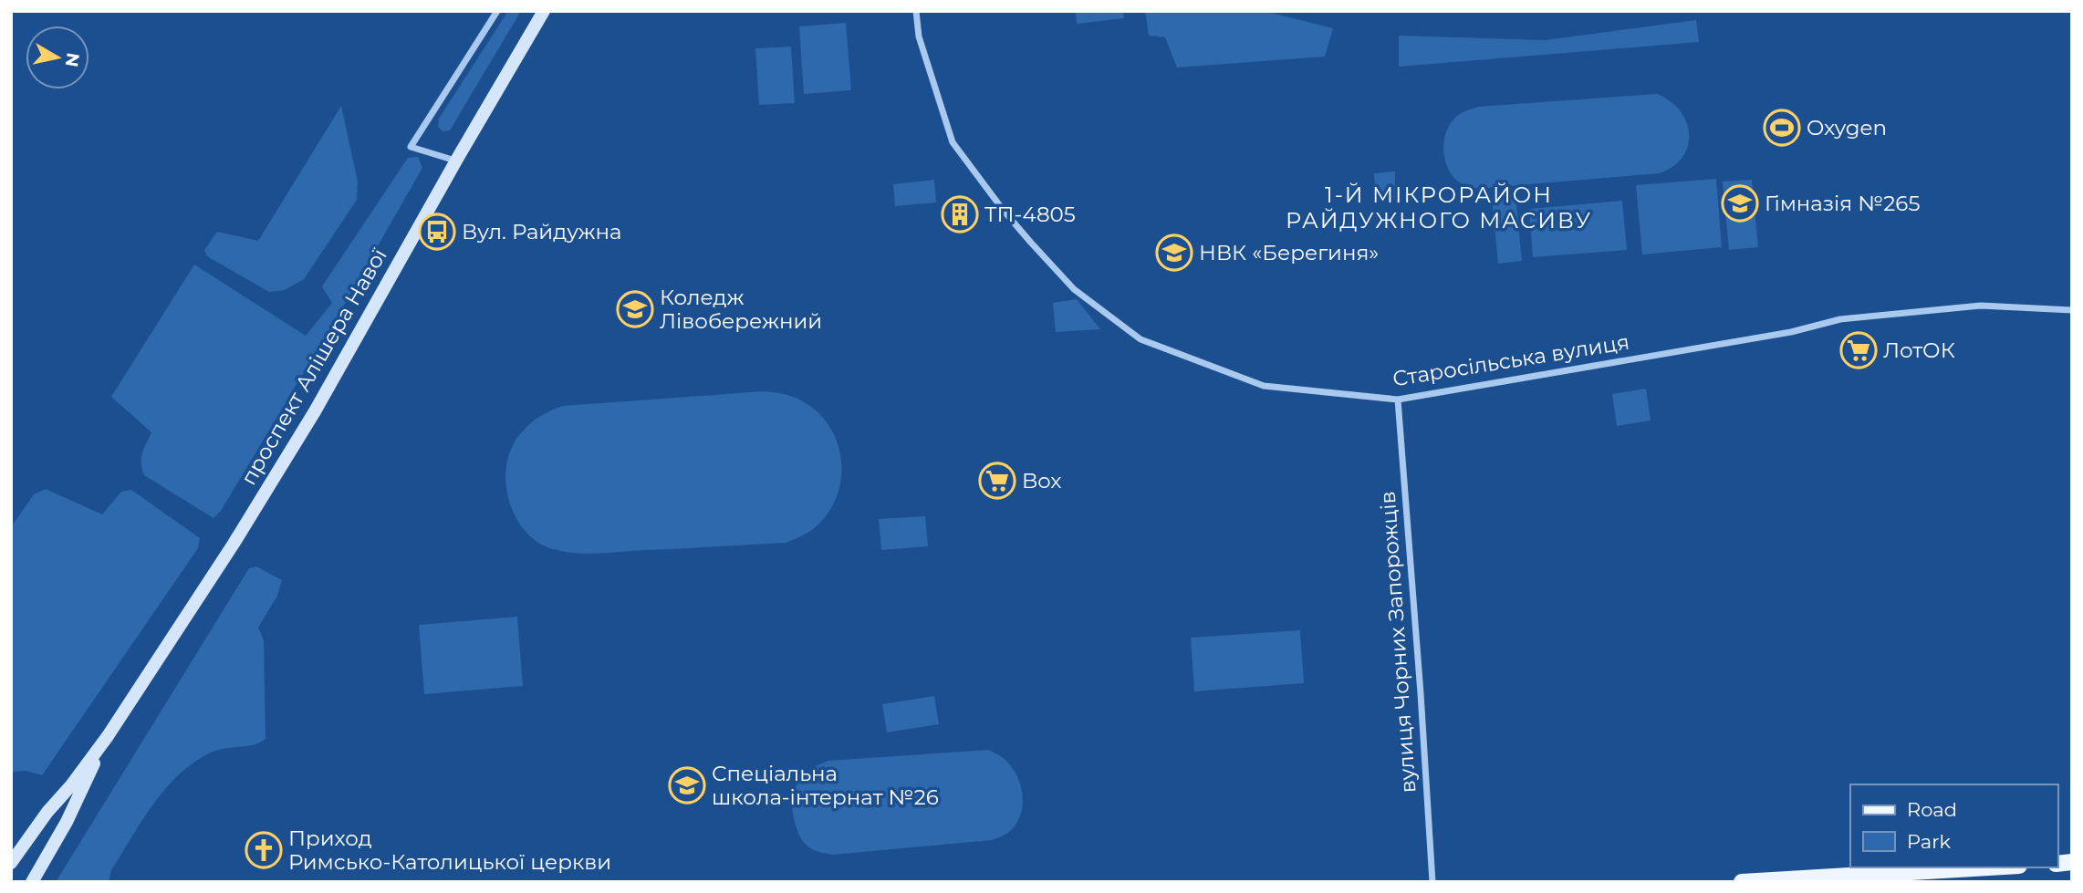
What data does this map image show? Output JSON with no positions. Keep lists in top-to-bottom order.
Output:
{
  "streets": {
    "street": ["Старосільська вулиця", "проспект Алішера Навої", "вулиця Чорних Запорожців"]
  },
  "crossings": [
    ["Старосільська вулиця", "вулиця Чорних Запорожців"]
  ],
  "districts": ["1-Й МІКРОРАЙОН РАЙДУЖНОГО МАСИВУ"],
  "places": {
    "sports": ["Oxygen"],
    "school or university": [
      "Гімназія №265",
      "НВК «Берегиня»",
      "Коледж Лівобережний",
      "Спеціальна школа-інтернат №26"
    ],
    "building": ["ТП-4805"],
    "bus stop": ["Вул. Райдужна"],
    "supermarket": ["ЛотОК", "Box"],
    "church": ["Приход Римсько-Католицької церкви"]
  },
  "legend": ["Road", "Park"],
  "north": "right"
}
